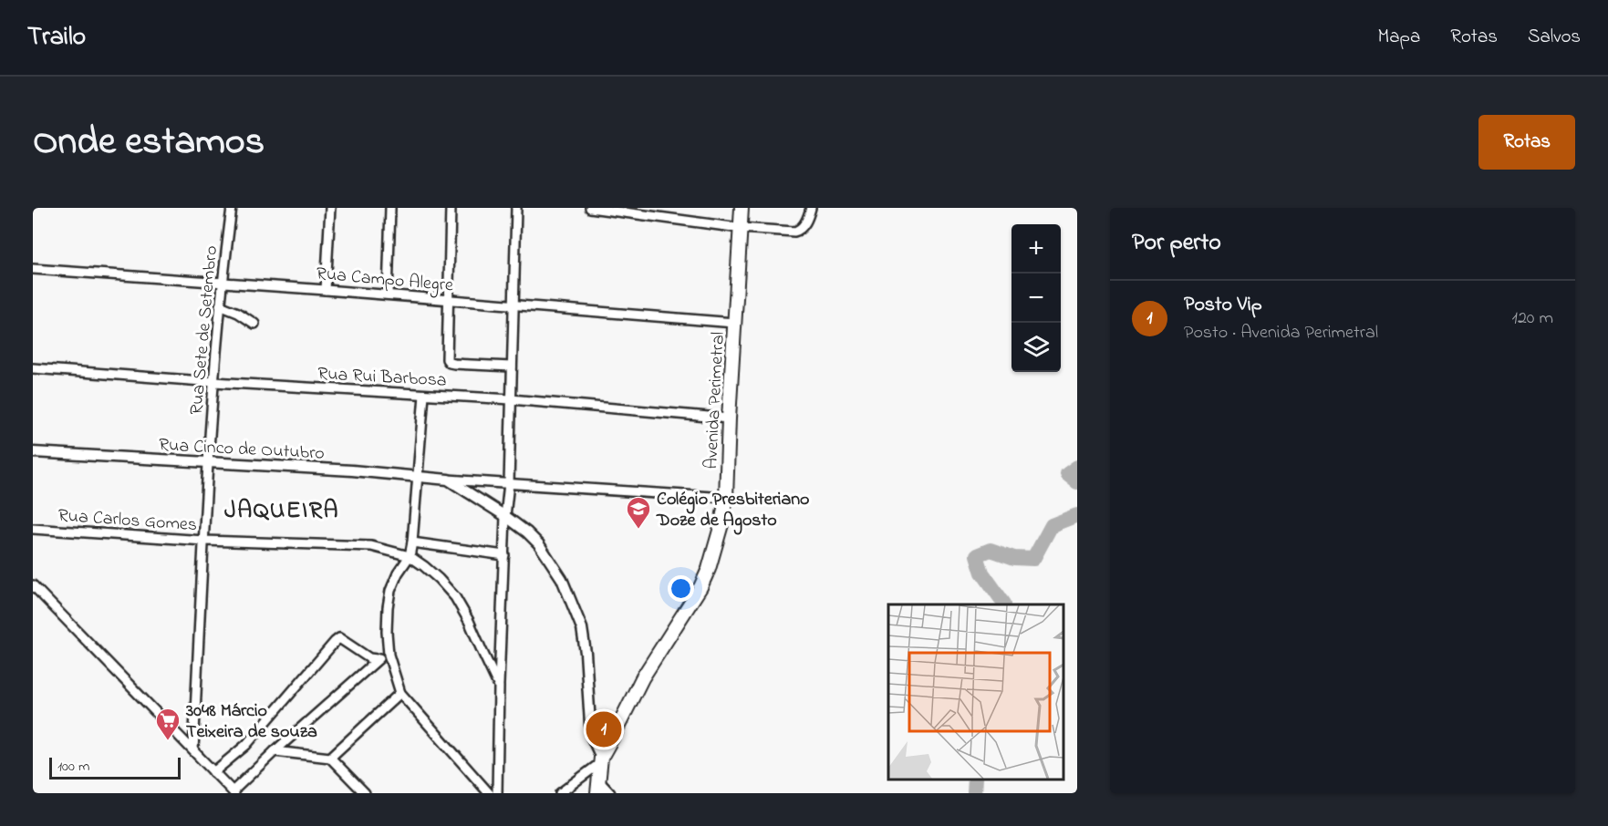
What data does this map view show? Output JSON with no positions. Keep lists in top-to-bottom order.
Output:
{
  "streets": {
    "main road": ["Avenida Perimetral"],
    "street": [
      "Rua Campo Alegre",
      "Rua Sete de Setembro",
      "Rua Rui Barbosa",
      "Rua Cinco de Outubro",
      "Rua Carlos Gomes"
    ]
  },
  "crossings": [
    ["Rua Campo Alegre", "Rua Sete de Setembro"],
    ["Rua Campo Alegre", "Avenida Perimetral"],
    ["Rua Sete de Setembro", "Rua Rui Barbosa"],
    ["Rua Sete de Setembro", "Rua Cinco de Outubro"],
    ["Rua Sete de Setembro", "Rua Carlos Gomes"],
    ["Rua Rui Barbosa", "Avenida Perimetral"],
    ["Avenida Perimetral", "Rua Cinco de Outubro"]
  ],
  "districts": ["JAQUEIRA"],
  "places": {
    "school or university": ["Colégio Presbiteriano Doze de Agosto"],
    "supermarket": ["3048 Márcio Teixeira de souza"]
  },
  "scale_bar": "100 m",
  "page": {
    "header": "Trailo",
    "nav": ["Mapa", "Rotas", "Salvos"],
    "title": "Onde estamos",
    "buttons": "Rotas",
    "heading": "Por perto",
    "map_buttons": ["+", "−"],
    "list": [
      {
        "mark": "1",
        "name": "Posto Vip",
        "note": "Posto · Avenida Perimetral",
        "value": "120 m"
      }
    ],
    "pins": "1",
    "scale": "100 m"
  }
}
